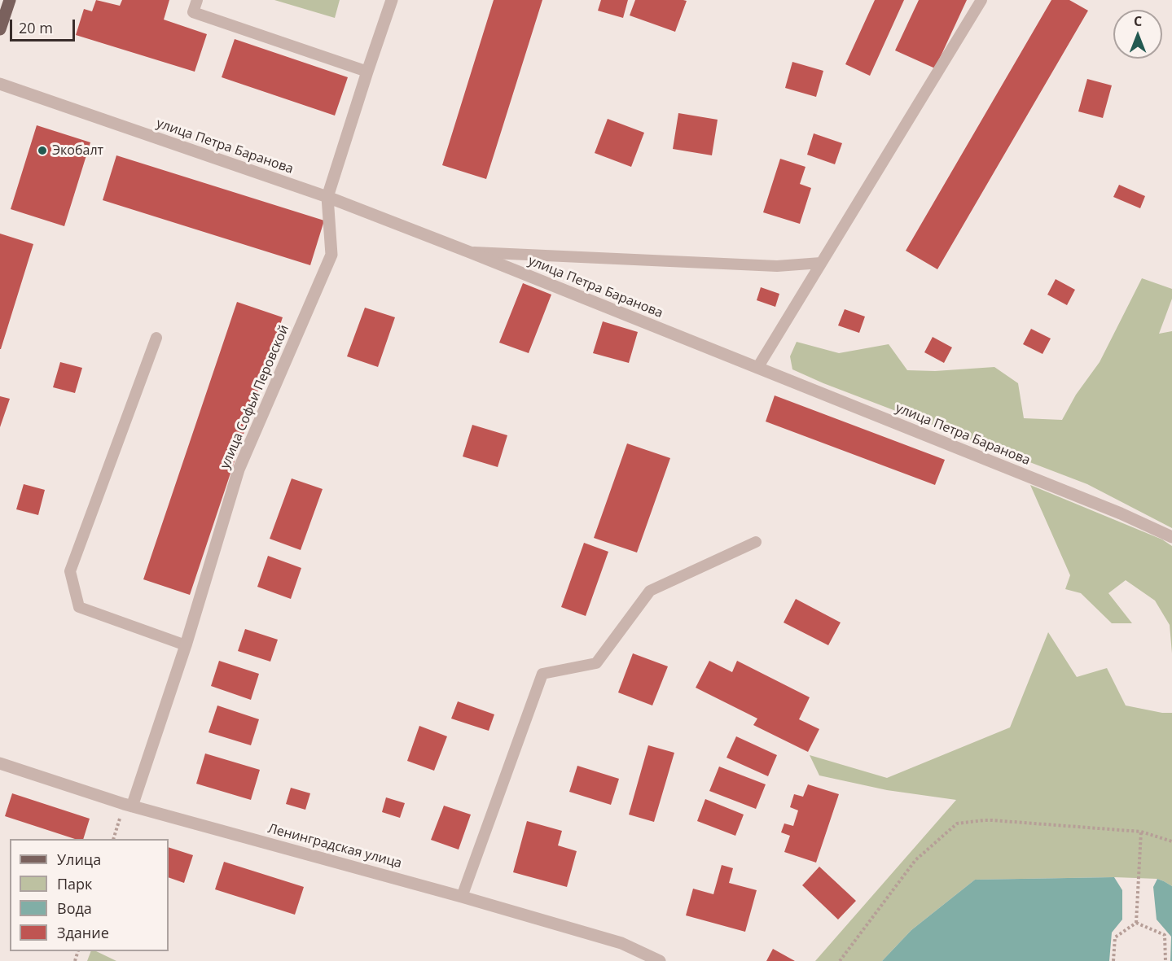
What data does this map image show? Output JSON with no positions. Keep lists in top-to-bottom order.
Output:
{
  "streets": {
    "street": ["улица Петра Баранова", "улица Софьи Перовской", "Ленинградская улица"]
  },
  "crossings": [
    ["улица Петра Баранова", "улица Софьи Перовской"],
    ["улица Софьи Перовской", "Ленинградская улица"]
  ],
  "places": ["Экобалт"],
  "legend": [
    "Улица",
    "Парк",
    "Вода",
    "Здание"
  ],
  "scale_bar": "20 m",
  "north": "top"
}
